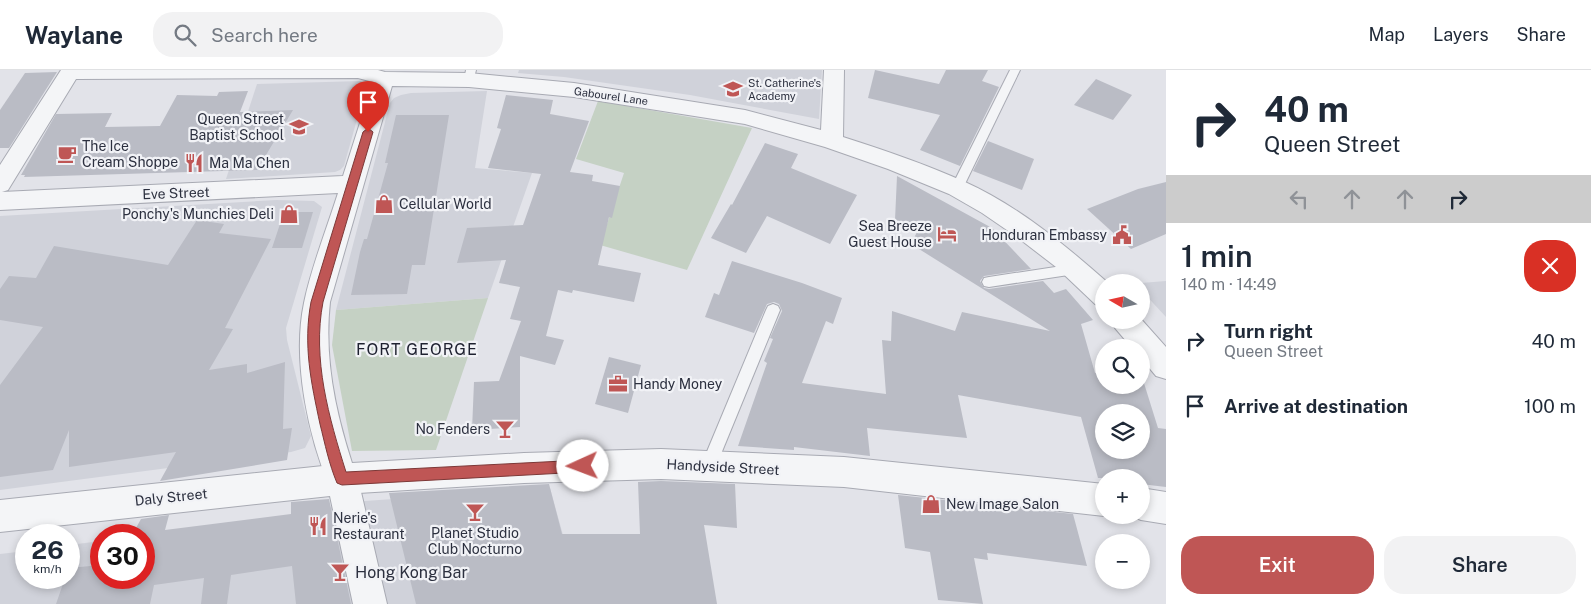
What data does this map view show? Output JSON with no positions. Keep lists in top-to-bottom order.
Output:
{
  "streets": {
    "street": [
      "Gabourel Lane",
      "Eve Street",
      "Handyside Street",
      "Daly Street"
    ]
  },
  "crossings": [
    ["Handyside Street", "Daly Street"]
  ],
  "districts": ["FORT GEORGE"],
  "places": {
    "school or university": ["St. Catherine's Academy", "Queen Street Baptist School"],
    "cafe": ["The Ice Cream Shoppe"],
    "restaurant": ["Ma Ma Chen", "Nerie's Restaurant"],
    "shop": ["Cellular World", "Ponchy's Munchies Deli", "New Image Salon"],
    "hotel": ["Sea Breeze Guest House"],
    "public building": ["Honduran Embassy"],
    "office": ["Handy Money"],
    "bar": ["No Fenders", "Planet Studio Club Nocturno", "Hong Kong Bar"]
  },
  "north": "left",
  "page": {
    "header": "Waylane",
    "search": "Search here",
    "nav": ["Map", "Layers", "Share"],
    "turn": ["40 m", "Queen Street"],
    "heading": ["1 min", "140 m · 14:49"],
    "map_buttons": ["+", "−"],
    "list": [
      {
        "name": "Turn right",
        "note": "Queen Street",
        "value": "40 m"
      },
      {
        "name": "Arrive at destination",
        "value": "100 m"
      }
    ],
    "speed": "26 km/h",
    "limit": "30",
    "buttons": ["Exit", "Share"]
  }
}
